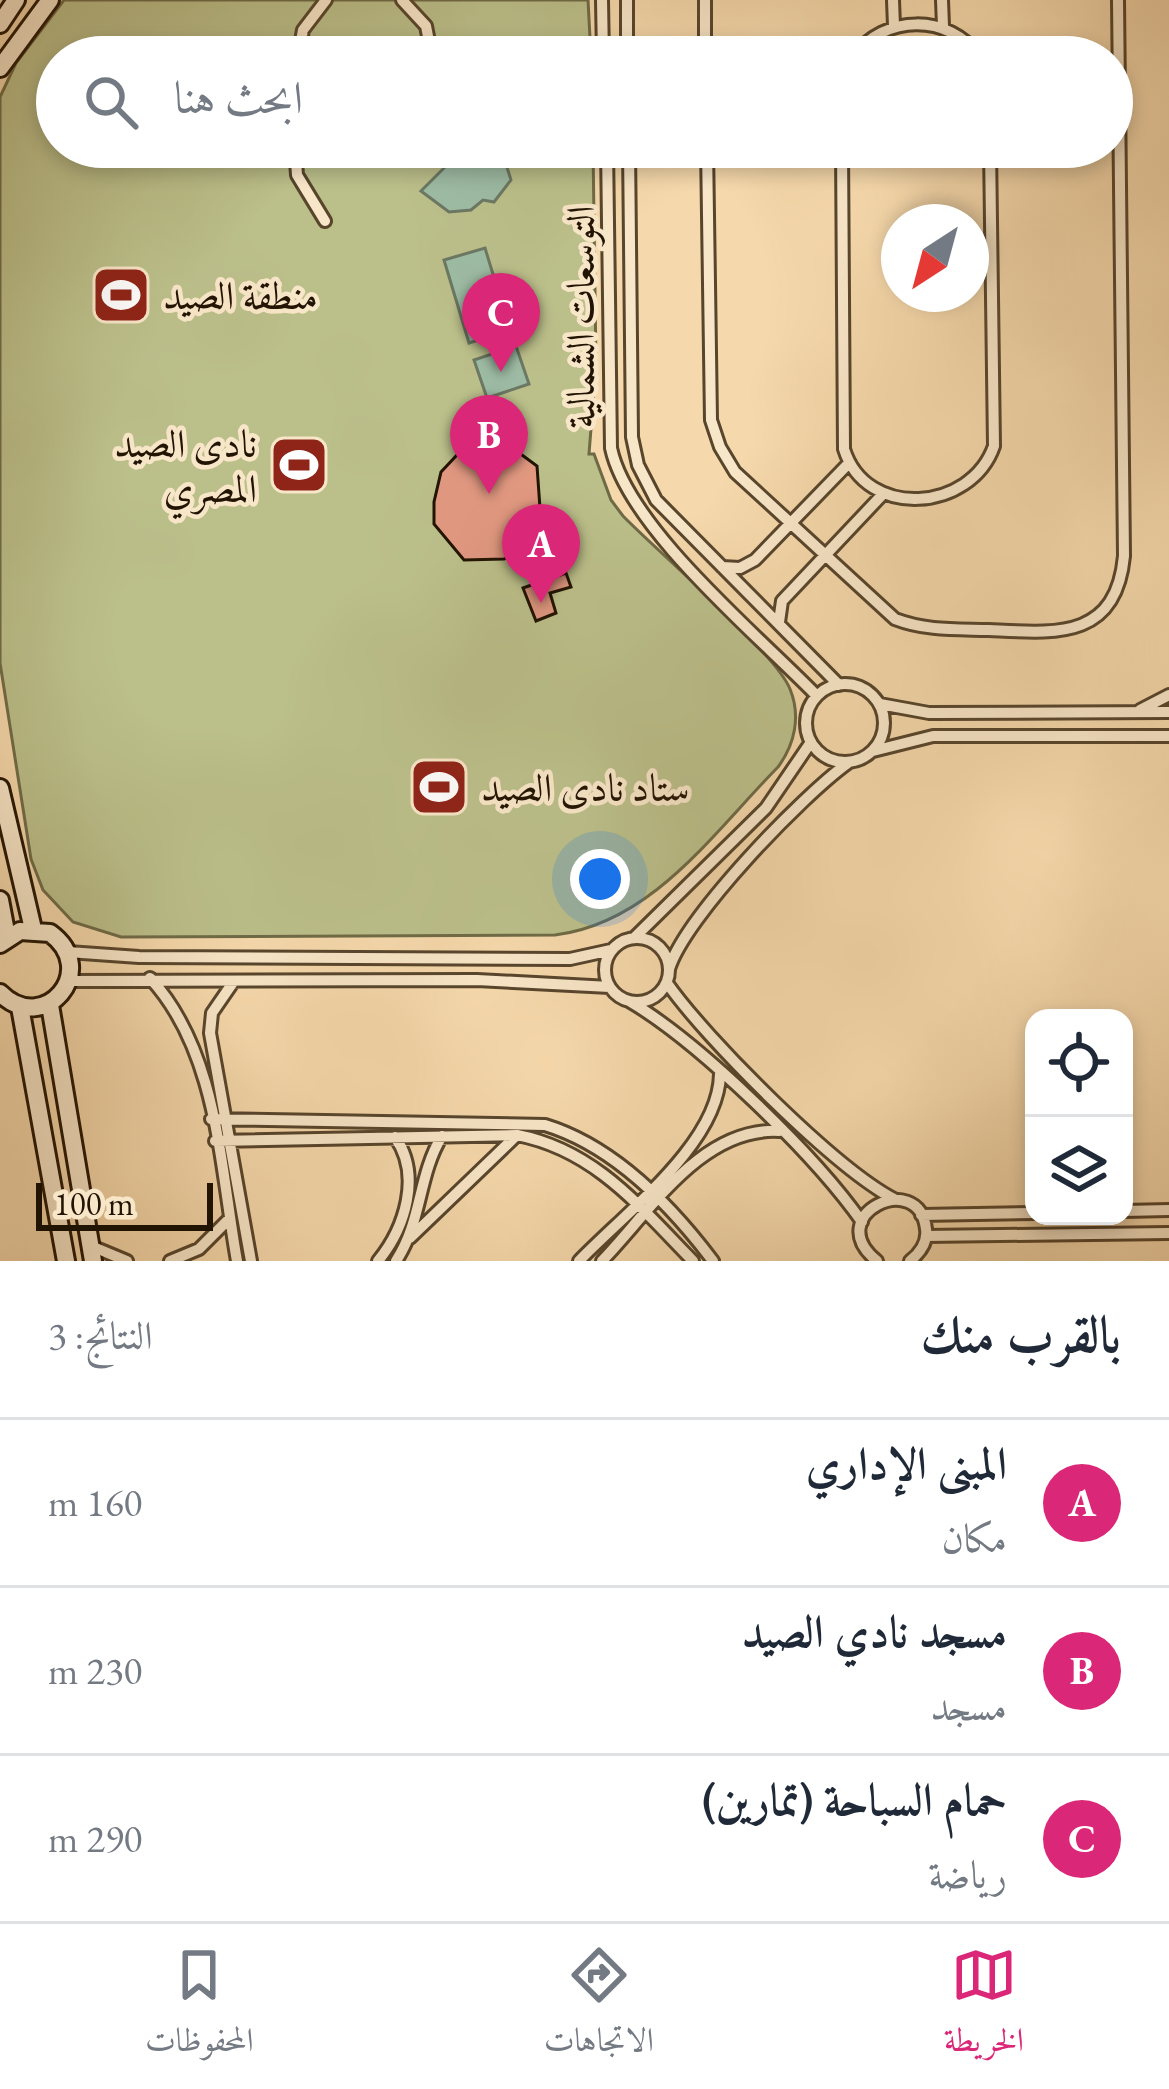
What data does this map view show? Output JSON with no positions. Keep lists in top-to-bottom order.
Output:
{
  "streets": {
    "street": ["التوسعات الشمالية"]
  },
  "places": {
    "sports": ["منطقة الصيد", "نادى الصيد المصري", "ستاد نادى الصيد"]
  },
  "scale_bar": "100 m",
  "north": "bottom left",
  "page": {
    "search": "ابحث هنا",
    "pins": ["C", "B", "A"],
    "scale": "100 m",
    "heading": ["بالقرب منك", "النتائج: 3"],
    "list": [
      {
        "mark": "A",
        "name": "المبنى الإداري",
        "note": "مكان",
        "value": "160 m"
      },
      {
        "mark": "B",
        "name": "مسجد نادي الصيد",
        "note": "مسجد",
        "value": "230 m"
      },
      {
        "mark": "C",
        "name": "حمام السباحة (تمارين)",
        "note": "رياضة",
        "value": "290 m"
      }
    ],
    "nav": ["الخريطة", "الاتجاهات", "المحفوظات"]
  }
}
